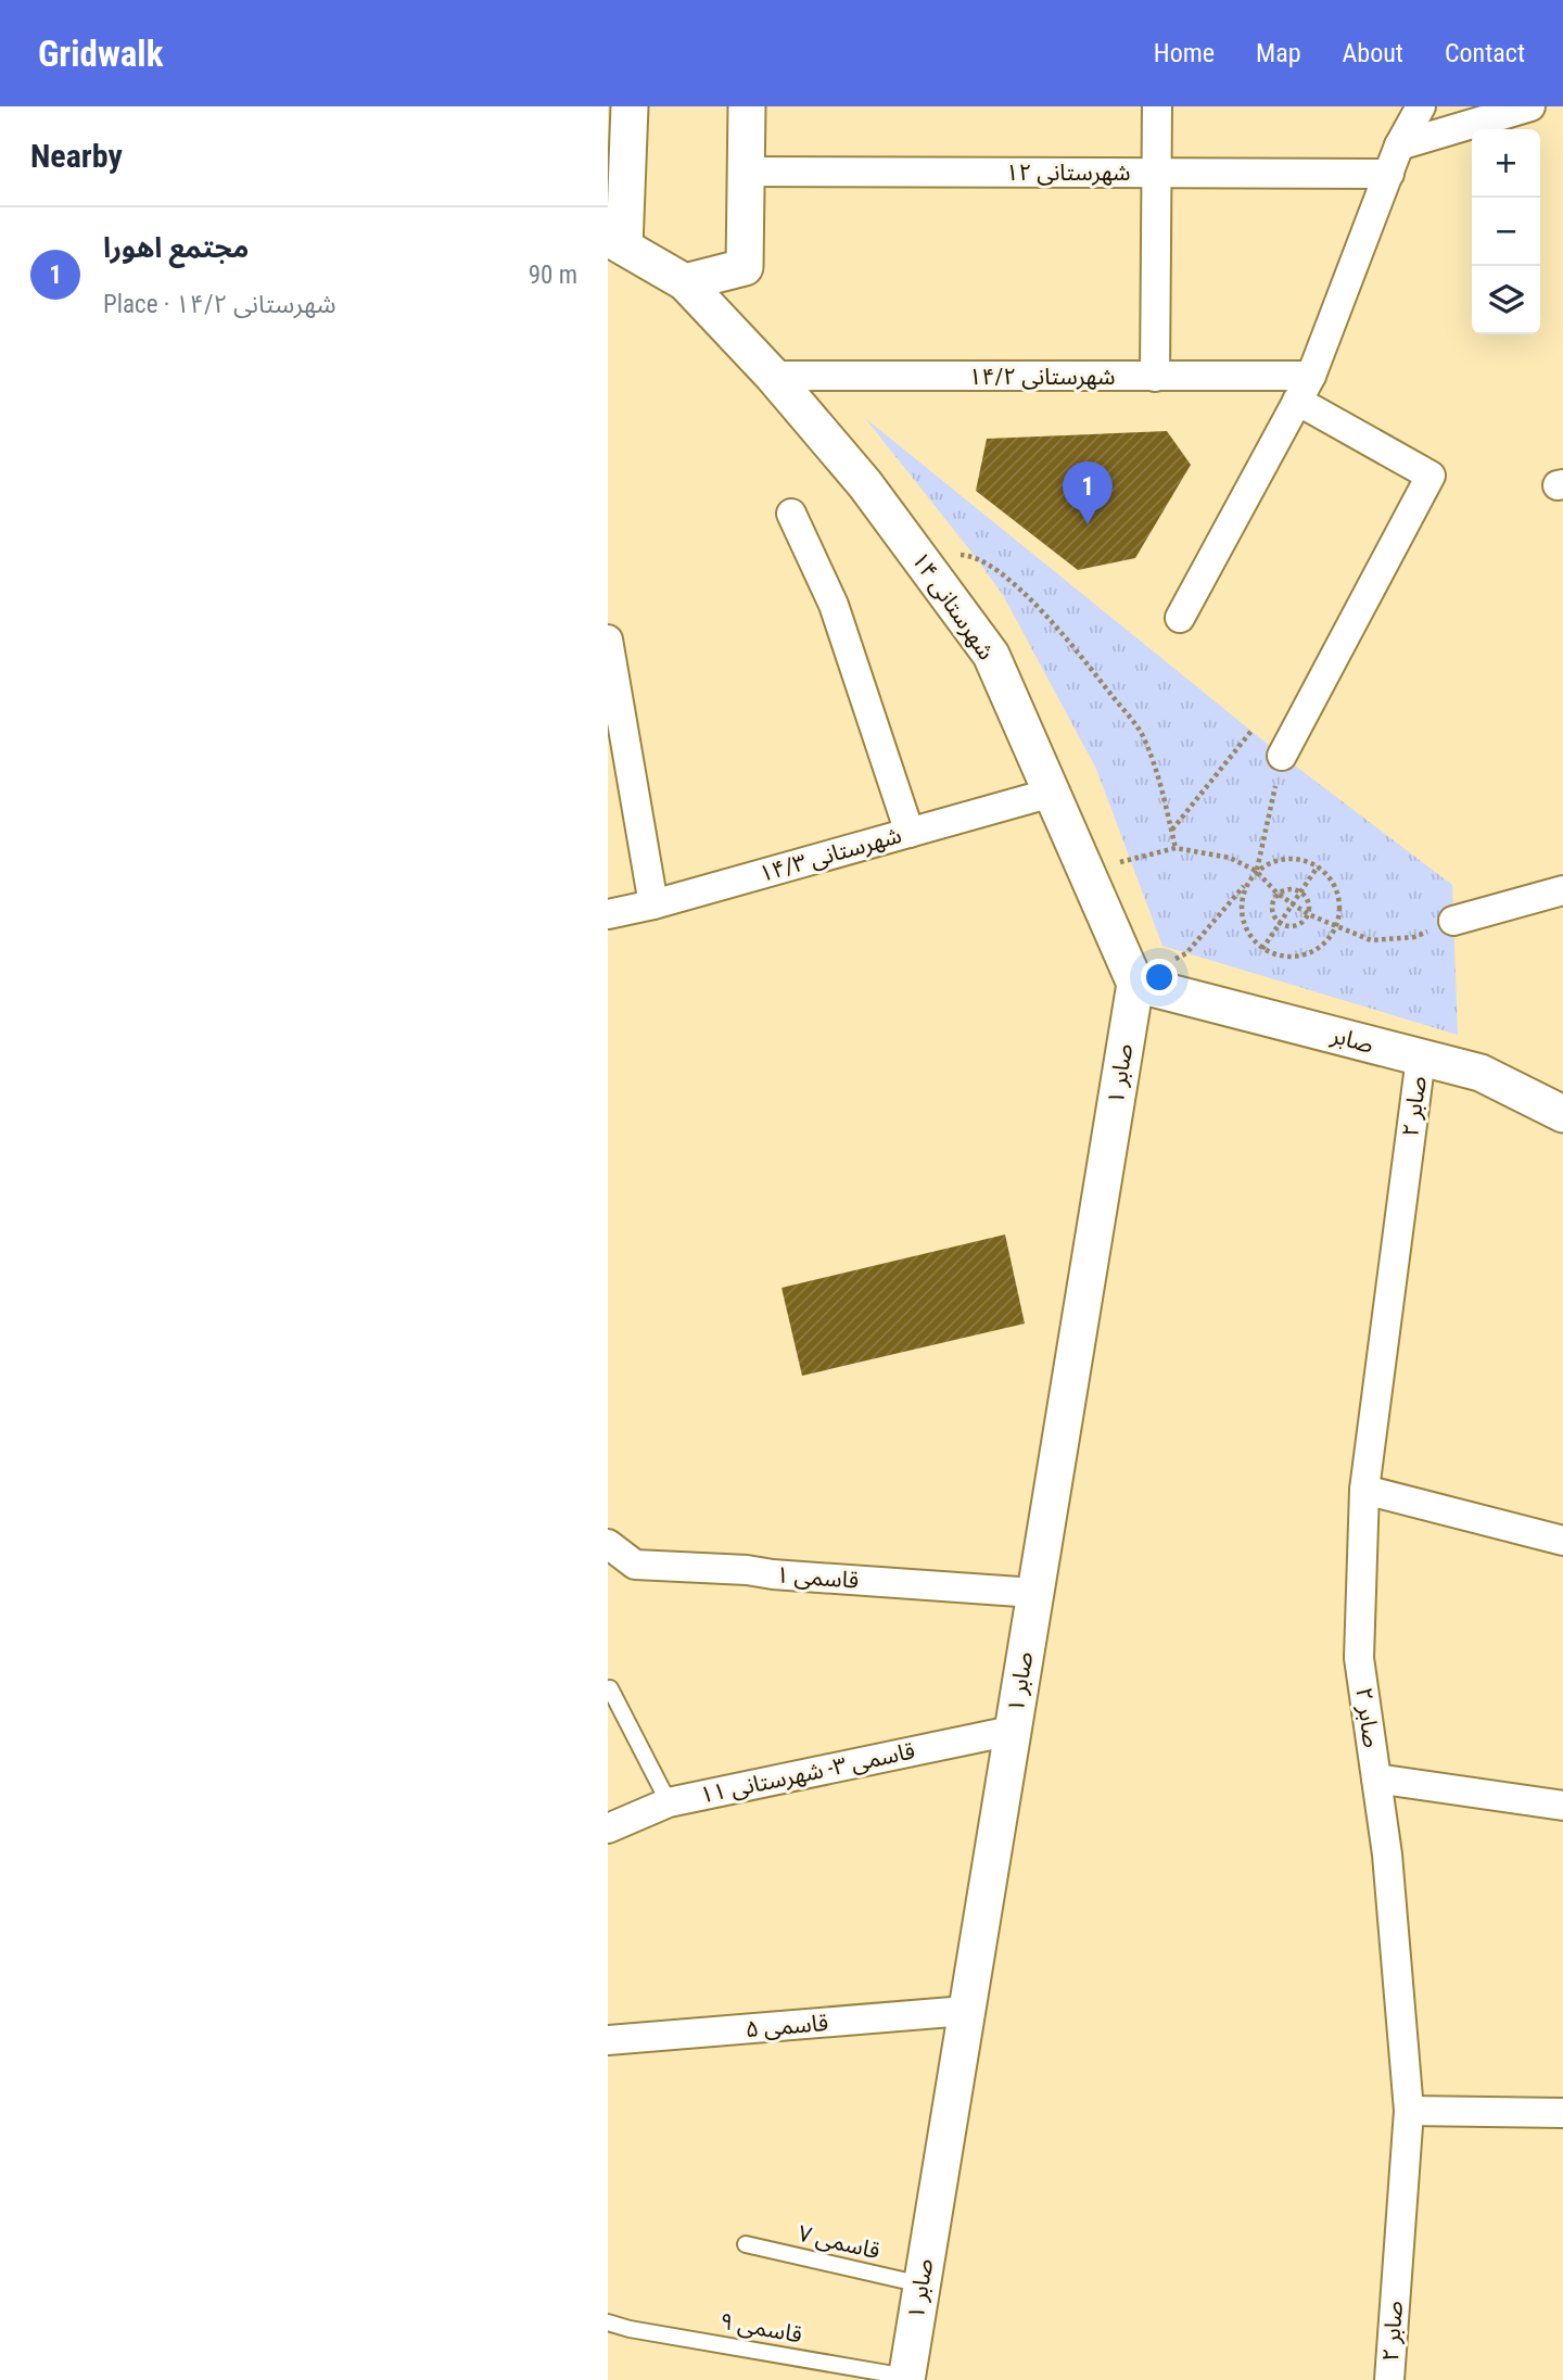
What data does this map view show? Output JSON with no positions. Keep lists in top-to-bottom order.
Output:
{
  "streets": {
    "street": [
      "شهرستانی ۱۲",
      "شهرستانی ۱۴/۲",
      "شهرستانی ۱۴",
      "شهرستانی ۱۴/۳",
      "صابر",
      "صابر ۱",
      "صابر ۲",
      "قاسمی ۱",
      "قاسمی ۳- شهرستانی ۱۱",
      "قاسمی ۵"
    ],
    "lane": ["قاسمی ۷", "قاسمی ۹"]
  },
  "crossings": [
    ["شهرستانی ۱۴/۲", "شهرستانی ۱۴"],
    ["شهرستانی ۱۴", "شهرستانی ۱۴/۳"],
    ["شهرستانی ۱۴", "صابر"],
    ["شهرستانی ۱۴", "صابر ۱"],
    ["صابر", "صابر ۱"],
    ["صابر", "صابر ۲"],
    ["صابر ۱", "قاسمی ۱"],
    ["صابر ۱", "قاسمی ۳- شهرستانی ۱۱"],
    ["صابر ۱", "قاسمی ۵"],
    ["صابر ۱", "قاسمی ۷"],
    ["صابر ۱", "قاسمی ۹"]
  ],
  "page": {
    "header": "Gridwalk",
    "nav": [
      "Home",
      "Map",
      "About",
      "Contact"
    ],
    "heading": "Nearby",
    "map_buttons": ["+", "−"],
    "list": [
      {
        "mark": "1",
        "name": "مجتمع اهورا",
        "note": "Place · شهرستانی ۱۴/۲",
        "value": "90 m"
      }
    ],
    "pins": "1"
  }
}
